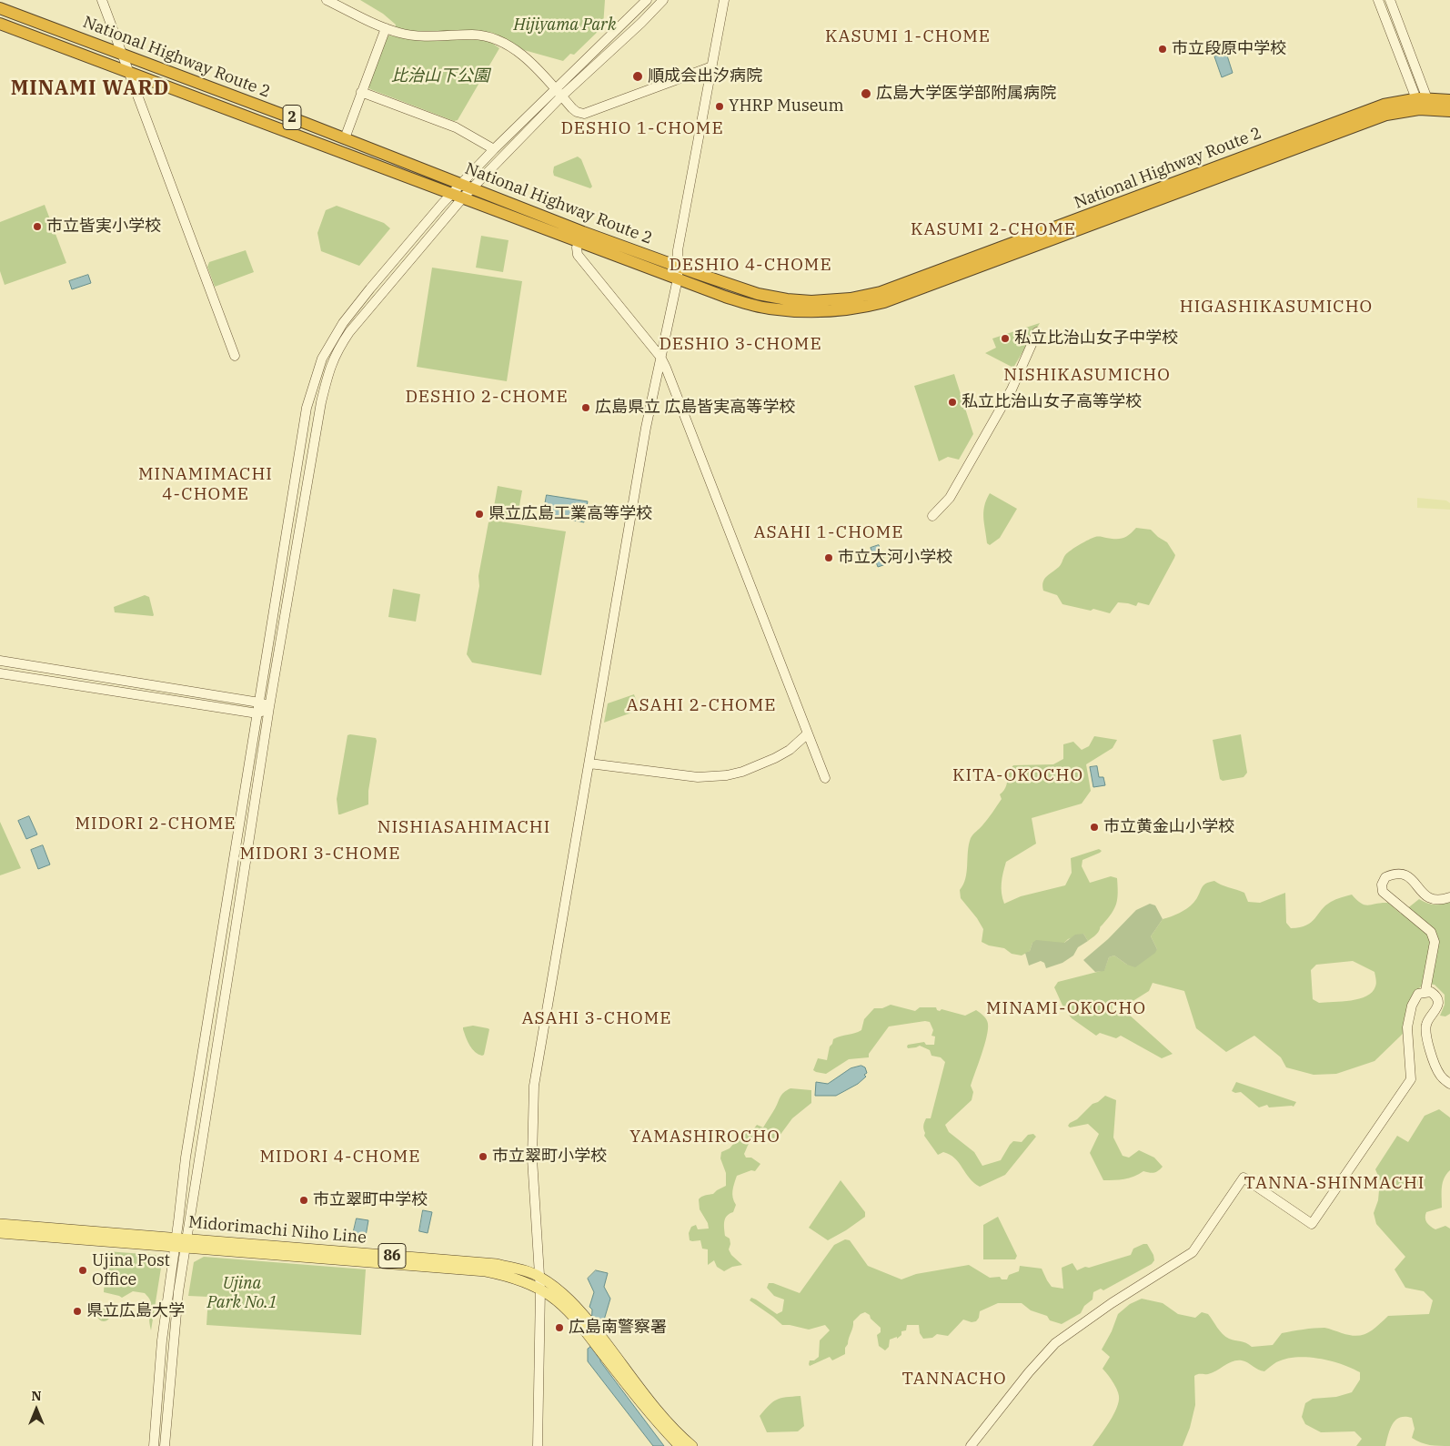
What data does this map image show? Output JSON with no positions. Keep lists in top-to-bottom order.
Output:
{
  "streets": {
    "highway": ["National Highway Route 2", "2"],
    "main road": ["Midorimachi Niho Line", "86"]
  },
  "districts": [
    "KASUMI 1-CHOME",
    "MINAMI WARD",
    "DESHIO 1-CHOME",
    "KASUMI 2-CHOME",
    "DESHIO 4-CHOME",
    "HIGASHIKASUMICHO",
    "DESHIO 3-CHOME",
    "NISHIKASUMICHO",
    "DESHIO 2-CHOME",
    "MINAMIMACHI 4-CHOME",
    "ASAHI 1-CHOME",
    "ASAHI 2-CHOME",
    "KITA-OKOCHO",
    "MIDORI 2-CHOME",
    "NISHIASAHIMACHI",
    "MIDORI 3-CHOME",
    "MINAMI-OKOCHO",
    "ASAHI 3-CHOME",
    "YAMASHIROCHO",
    "MIDORI 4-CHOME",
    "TANNA-SHINMACHI",
    "TANNACHO"
  ],
  "parks": ["Hijiyama Park", "比治山下公園", "Ujina Park No.1"],
  "places": [
    "市立段原中学校",
    "順成会出汐病院",
    "広島大学医学部附属病院",
    "YHRP Museum",
    "市立皆実小学校",
    "私立比治山女子中学校",
    "私立比治山女子高等学校",
    "広島県立 広島皆実高等学校",
    "県立広島工業高等学校",
    "市立大河小学校",
    "市立黄金山小学校",
    "市立翠町小学校",
    "市立翠町中学校",
    "Ujina Post Office",
    "県立広島大学",
    "広島南警察署"
  ],
  "north": "top"
}
